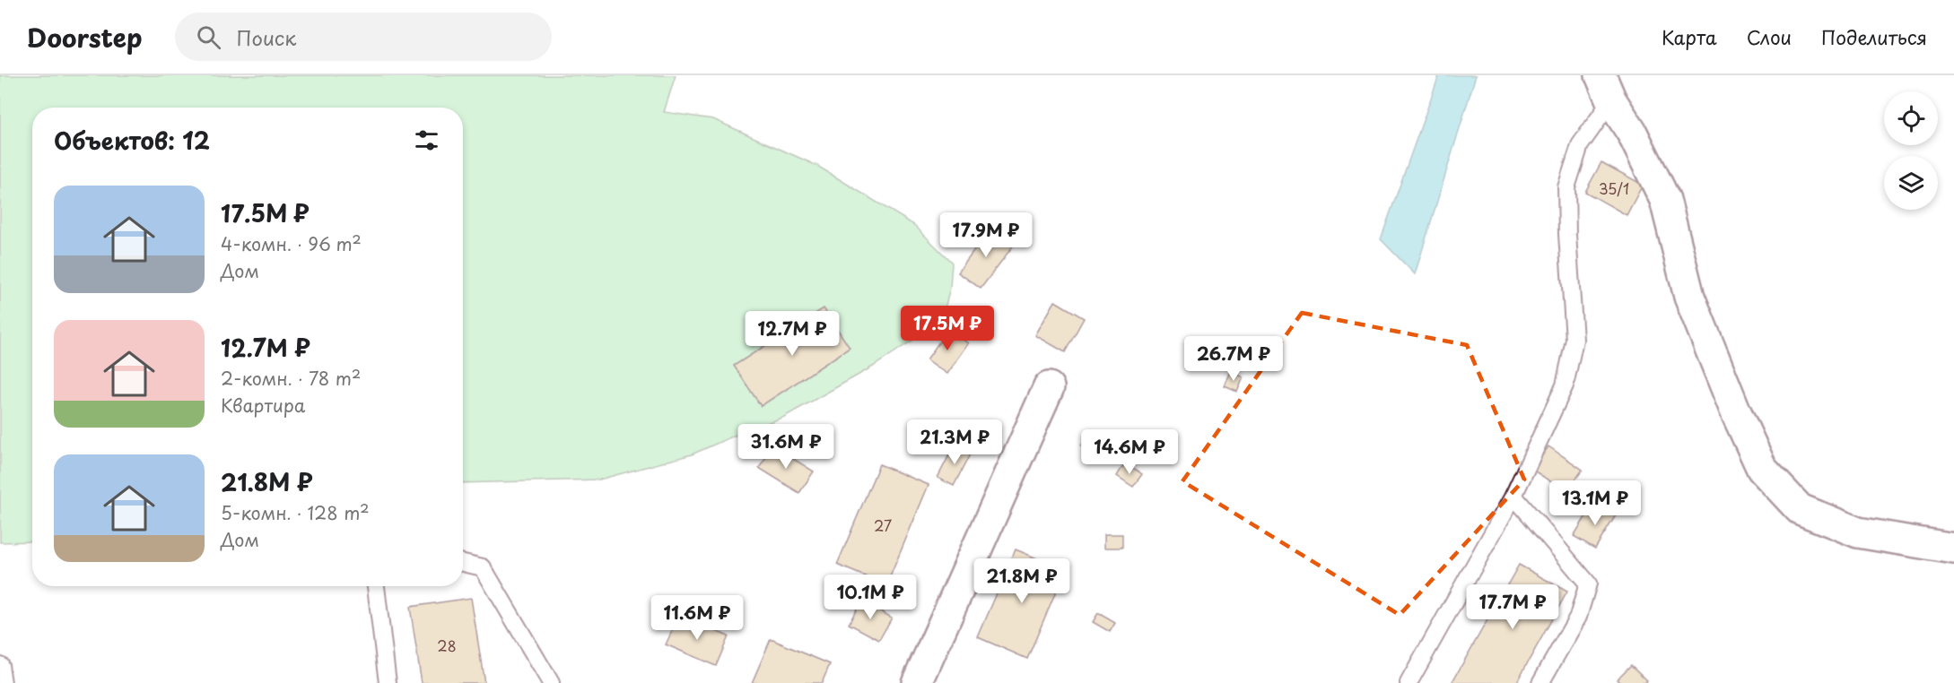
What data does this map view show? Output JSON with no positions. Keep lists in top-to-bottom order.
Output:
{
  "house_numbers": ["35/1", "27", "28"],
  "page": {
    "header": "Doorstep",
    "search": "Поиск",
    "nav": ["Карта", "Слои", "Поделиться"],
    "heading": "Объектов: 12",
    "list": [
      {
        "name": "17.5M ₽",
        "note": "4-комн. · 96 m² · Дом"
      },
      {
        "name": "12.7M ₽",
        "note": "2-комн. · 78 m² · Квартира"
      },
      {
        "name": "21.8M ₽",
        "note": "5-комн. · 128 m² · Дом"
      }
    ],
    "price": [
      "17.9M ₽",
      "17.5M ₽",
      "12.7M ₽",
      "26.7M ₽",
      "21.3M ₽",
      "31.6M ₽",
      "14.6M ₽",
      "13.1M ₽",
      "21.8M ₽",
      "10.1M ₽",
      "17.7M ₽",
      "11.6M ₽"
    ]
  }
}
